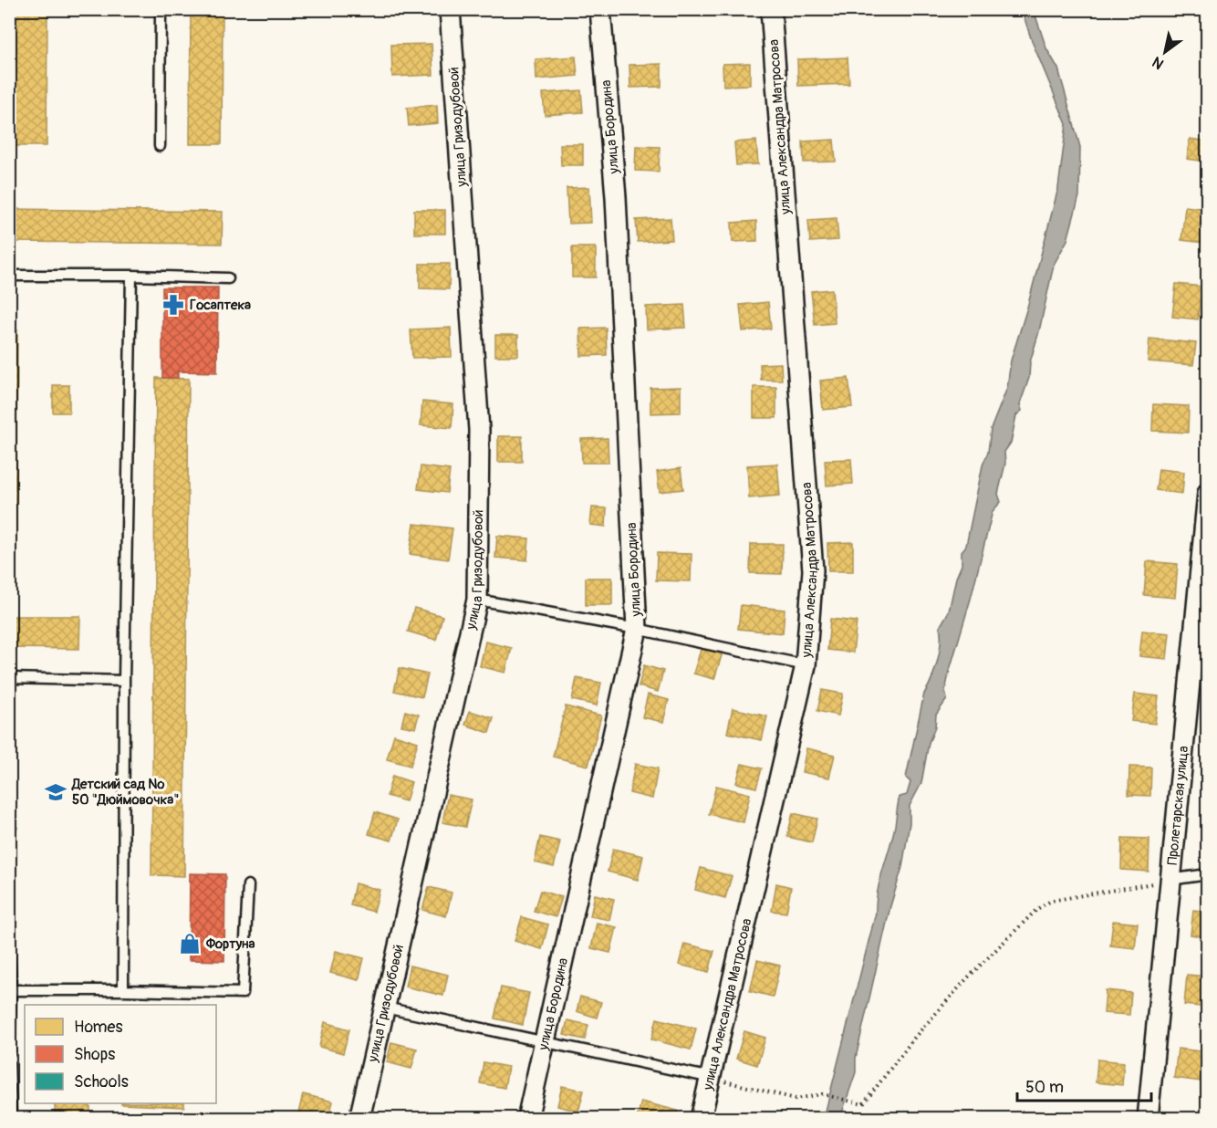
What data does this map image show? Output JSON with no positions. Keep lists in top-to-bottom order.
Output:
{
  "streets": {
    "street": [
      "улица Гризодубовой",
      "улица Бородина",
      "улица Александра Матросова",
      "Пролетарская улица"
    ]
  },
  "places": {
    "pharmacy": ["Госаптека"],
    "school or university": ["Детский сад № 50 \"Дюймовочка\""],
    "shop": ["Фортуна"]
  },
  "legend": ["Homes", "Shops", "Schools"],
  "scale_bar": "50 m",
  "north": "bottom left"
}
